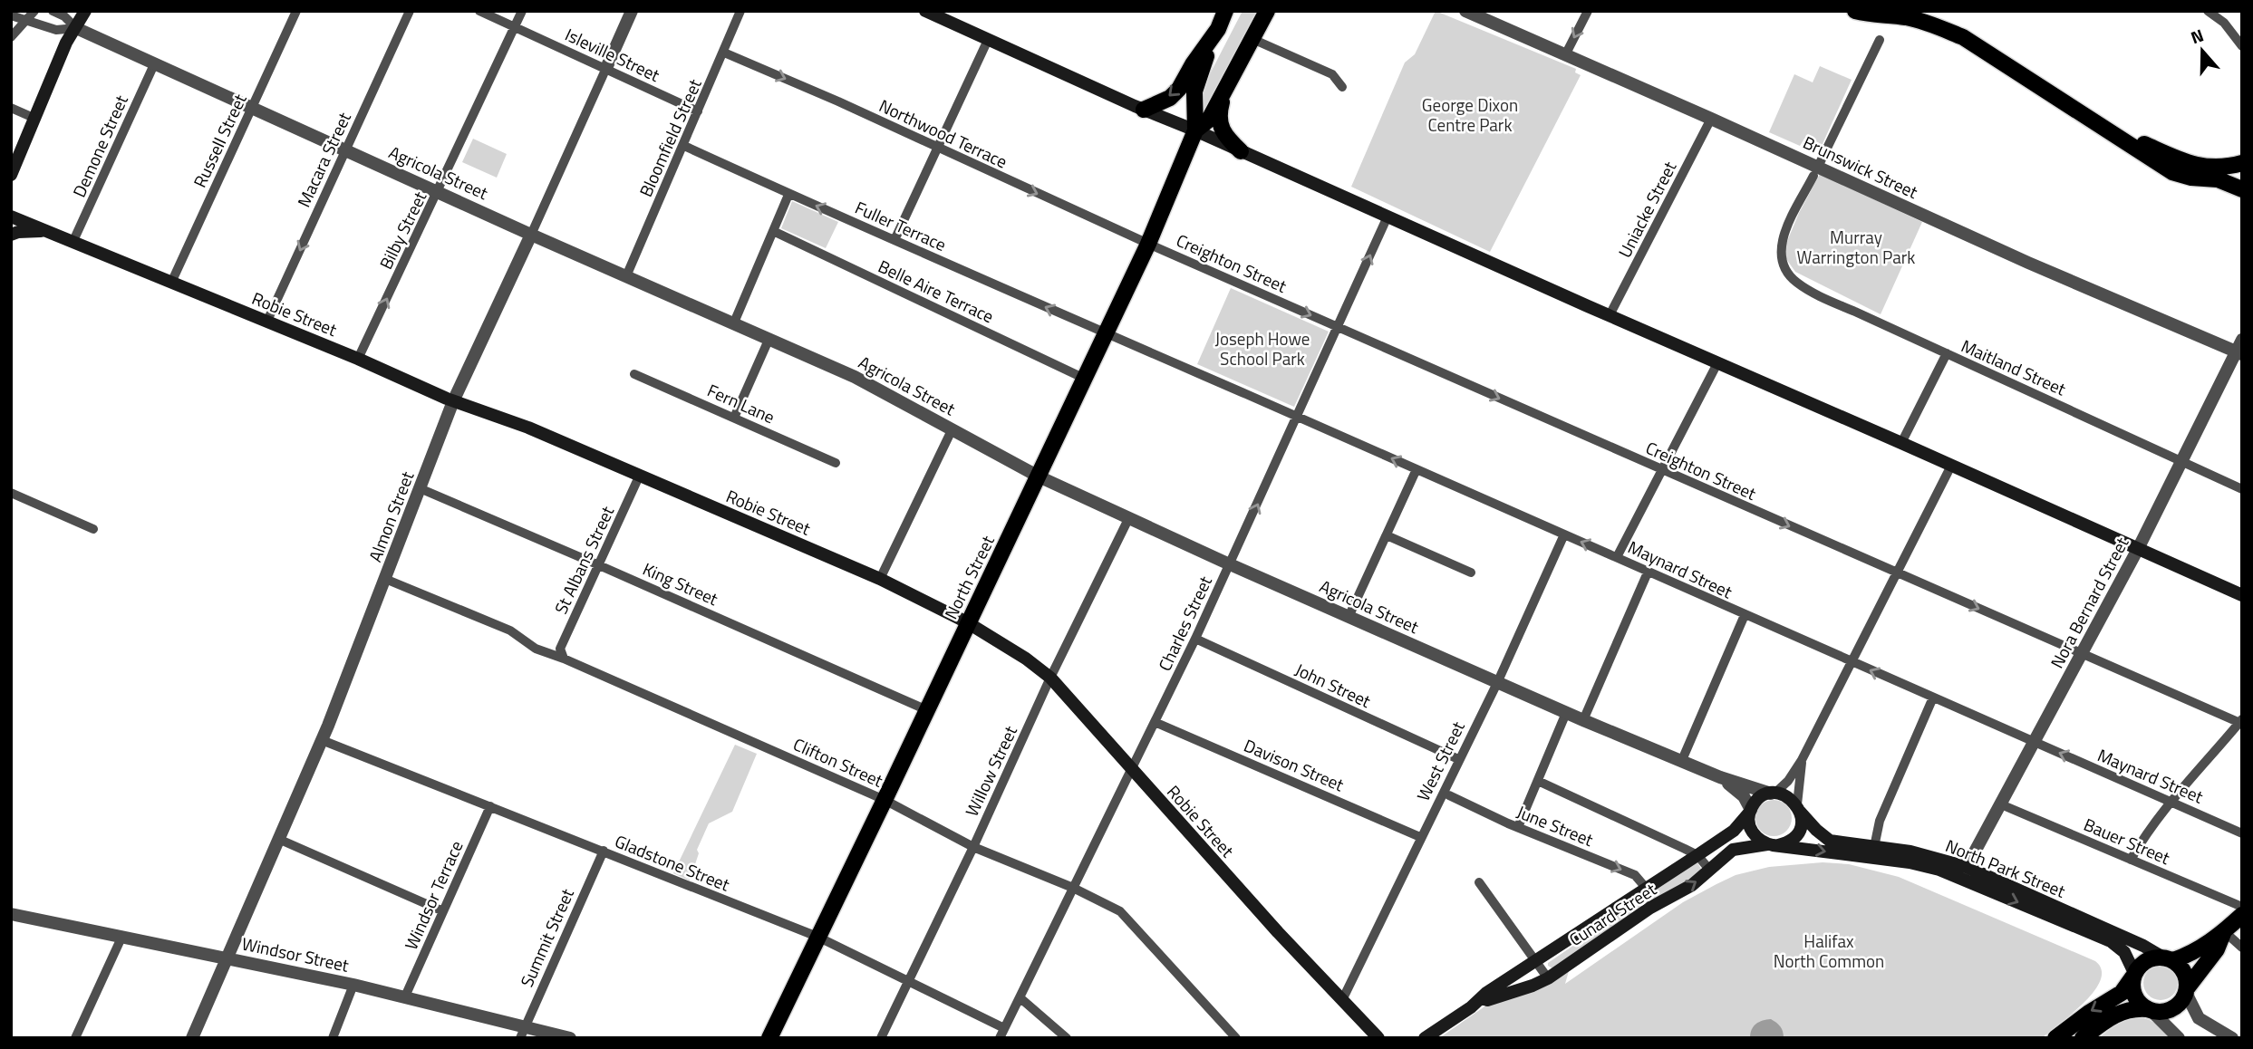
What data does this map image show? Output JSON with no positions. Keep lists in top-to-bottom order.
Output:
{
  "streets": {
    "main road": [
      "Robie Street",
      "North Street",
      "North Park Street",
      "Cunard Street"
    ],
    "street": [
      "Isleville Street",
      "Northwood Terrace",
      "Bloomfield Street",
      "Russell Street",
      "Demone Street",
      "Macara Street",
      "Brunswick Street",
      "Agricola Street",
      "Uniacke Street",
      "Fuller Terrace",
      "Bilby Street",
      "Creighton Street",
      "Belle Aire Terrace",
      "Maitland Street",
      "Fern Lane",
      "Almon Street",
      "St Albans Street",
      "Maynard Street",
      "King Street",
      "Nora Bernard Street",
      "Charles Street",
      "John Street",
      "West Street",
      "Clifton Street",
      "Davison Street",
      "Willow Street",
      "June Street",
      "Bauer Street",
      "Gladstone Street",
      "Windsor Terrace",
      "Summit Street",
      "Windsor Street"
    ]
  },
  "crossings": [
    ["Isleville Street", "Bloomfield Street"],
    ["Isleville Street", "Bilby Street"],
    ["Isleville Street", "Almon Street"],
    ["Northwood Terrace", "Bloomfield Street"],
    ["Northwood Terrace", "Creighton Street"],
    ["Northwood Terrace", "North Street"],
    ["Bloomfield Street", "Agricola Street"],
    ["Bloomfield Street", "Fuller Terrace"],
    ["Russell Street", "Agricola Street"],
    ["Russell Street", "Robie Street"],
    ["Demone Street", "Agricola Street"],
    ["Demone Street", "Robie Street"],
    ["Macara Street", "Agricola Street"],
    ["Macara Street", "Robie Street"],
    ["Brunswick Street", "Uniacke Street"],
    ["Brunswick Street", "Maitland Street"],
    ["Brunswick Street", "Nora Bernard Street"],
    ["Agricola Street", "Bilby Street"],
    ["Agricola Street", "Almon Street"],
    ["Agricola Street", "North Street"],
    ["Agricola Street", "Charles Street"],
    ["Agricola Street", "West Street"],
    ["Agricola Street", "Willow Street"],
    ["Agricola Street", "North Park Street"],
    ["Agricola Street", "Cunard Street"],
    ["Fuller Terrace", "Maynard Street"],
    ["Fuller Terrace", "North Street"],
    ["Bilby Street", "Robie Street"],
    ["Creighton Street", "North Street"],
    ["Creighton Street", "Nora Bernard Street"],
    ["Creighton Street", "Charles Street"],
    ["Belle Aire Terrace", "North Street"],
    ["Robie Street", "Almon Street"],
    ["Robie Street", "St Albans Street"],
    ["Robie Street", "North Street"],
    ["Robie Street", "Charles Street"],
    ["Robie Street", "West Street"],
    ["Robie Street", "Willow Street"],
    ["Maitland Street", "Nora Bernard Street"],
    ["Almon Street", "King Street"],
    ["Almon Street", "Clifton Street"],
    ["Almon Street", "Gladstone Street"],
    ["Almon Street", "Windsor Street"],
    ["St Albans Street", "King Street"],
    ["St Albans Street", "Clifton Street"],
    ["Maynard Street", "North Street"],
    ["Maynard Street", "Nora Bernard Street"],
    ["Maynard Street", "Charles Street"],
    ["Maynard Street", "West Street"],
    ["North Street", "King Street"],
    ["North Street", "Clifton Street"],
    ["North Street", "Gladstone Street"],
    ["Nora Bernard Street", "Bauer Street"],
    ["Nora Bernard Street", "North Park Street"],
    ["Charles Street", "John Street"],
    ["Charles Street", "Clifton Street"],
    ["Charles Street", "Davison Street"],
    ["Charles Street", "Gladstone Street"],
    ["John Street", "West Street"],
    ["West Street", "Davison Street"],
    ["Clifton Street", "Willow Street"],
    ["Willow Street", "Gladstone Street"],
    ["June Street", "Cunard Street"],
    ["Gladstone Street", "Windsor Terrace"],
    ["Gladstone Street", "Summit Street"],
    ["North Park Street", "Cunard Street"],
    ["Windsor Terrace", "Windsor Street"],
    ["Summit Street", "Windsor Street"]
  ],
  "one_way": [
    "Northwood Terrace",
    "Macara Street",
    "Fuller Terrace",
    "Bilby Street",
    "Creighton Street"
  ],
  "parks": [
    "George Dixon Centre Park",
    "Murray Warrington Park",
    "Joseph Howe School Park",
    "Halifax North Common"
  ],
  "north": "top"
}
